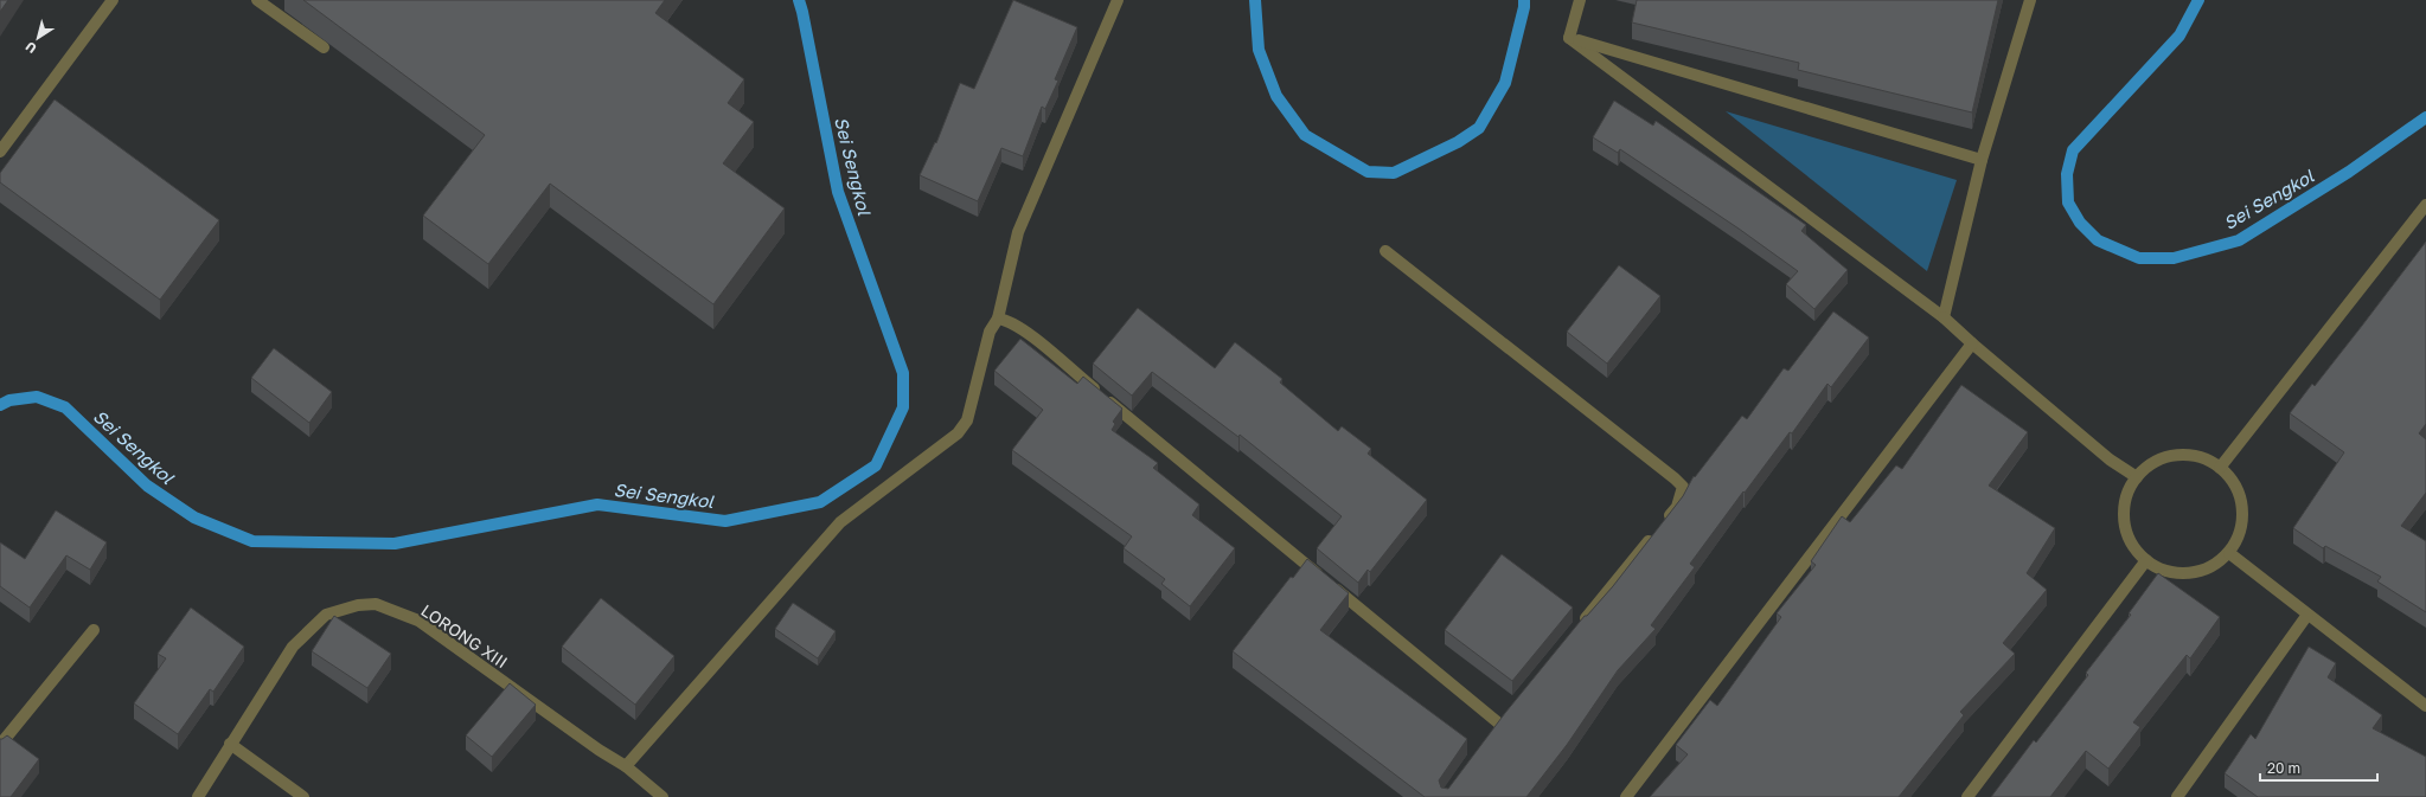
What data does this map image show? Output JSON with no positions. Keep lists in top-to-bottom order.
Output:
{
  "streets": {
    "street": ["LORONG XIII"]
  },
  "water": ["Sei Sengkol"],
  "scale_bar": "20 m",
  "north": "bottom left"
}
